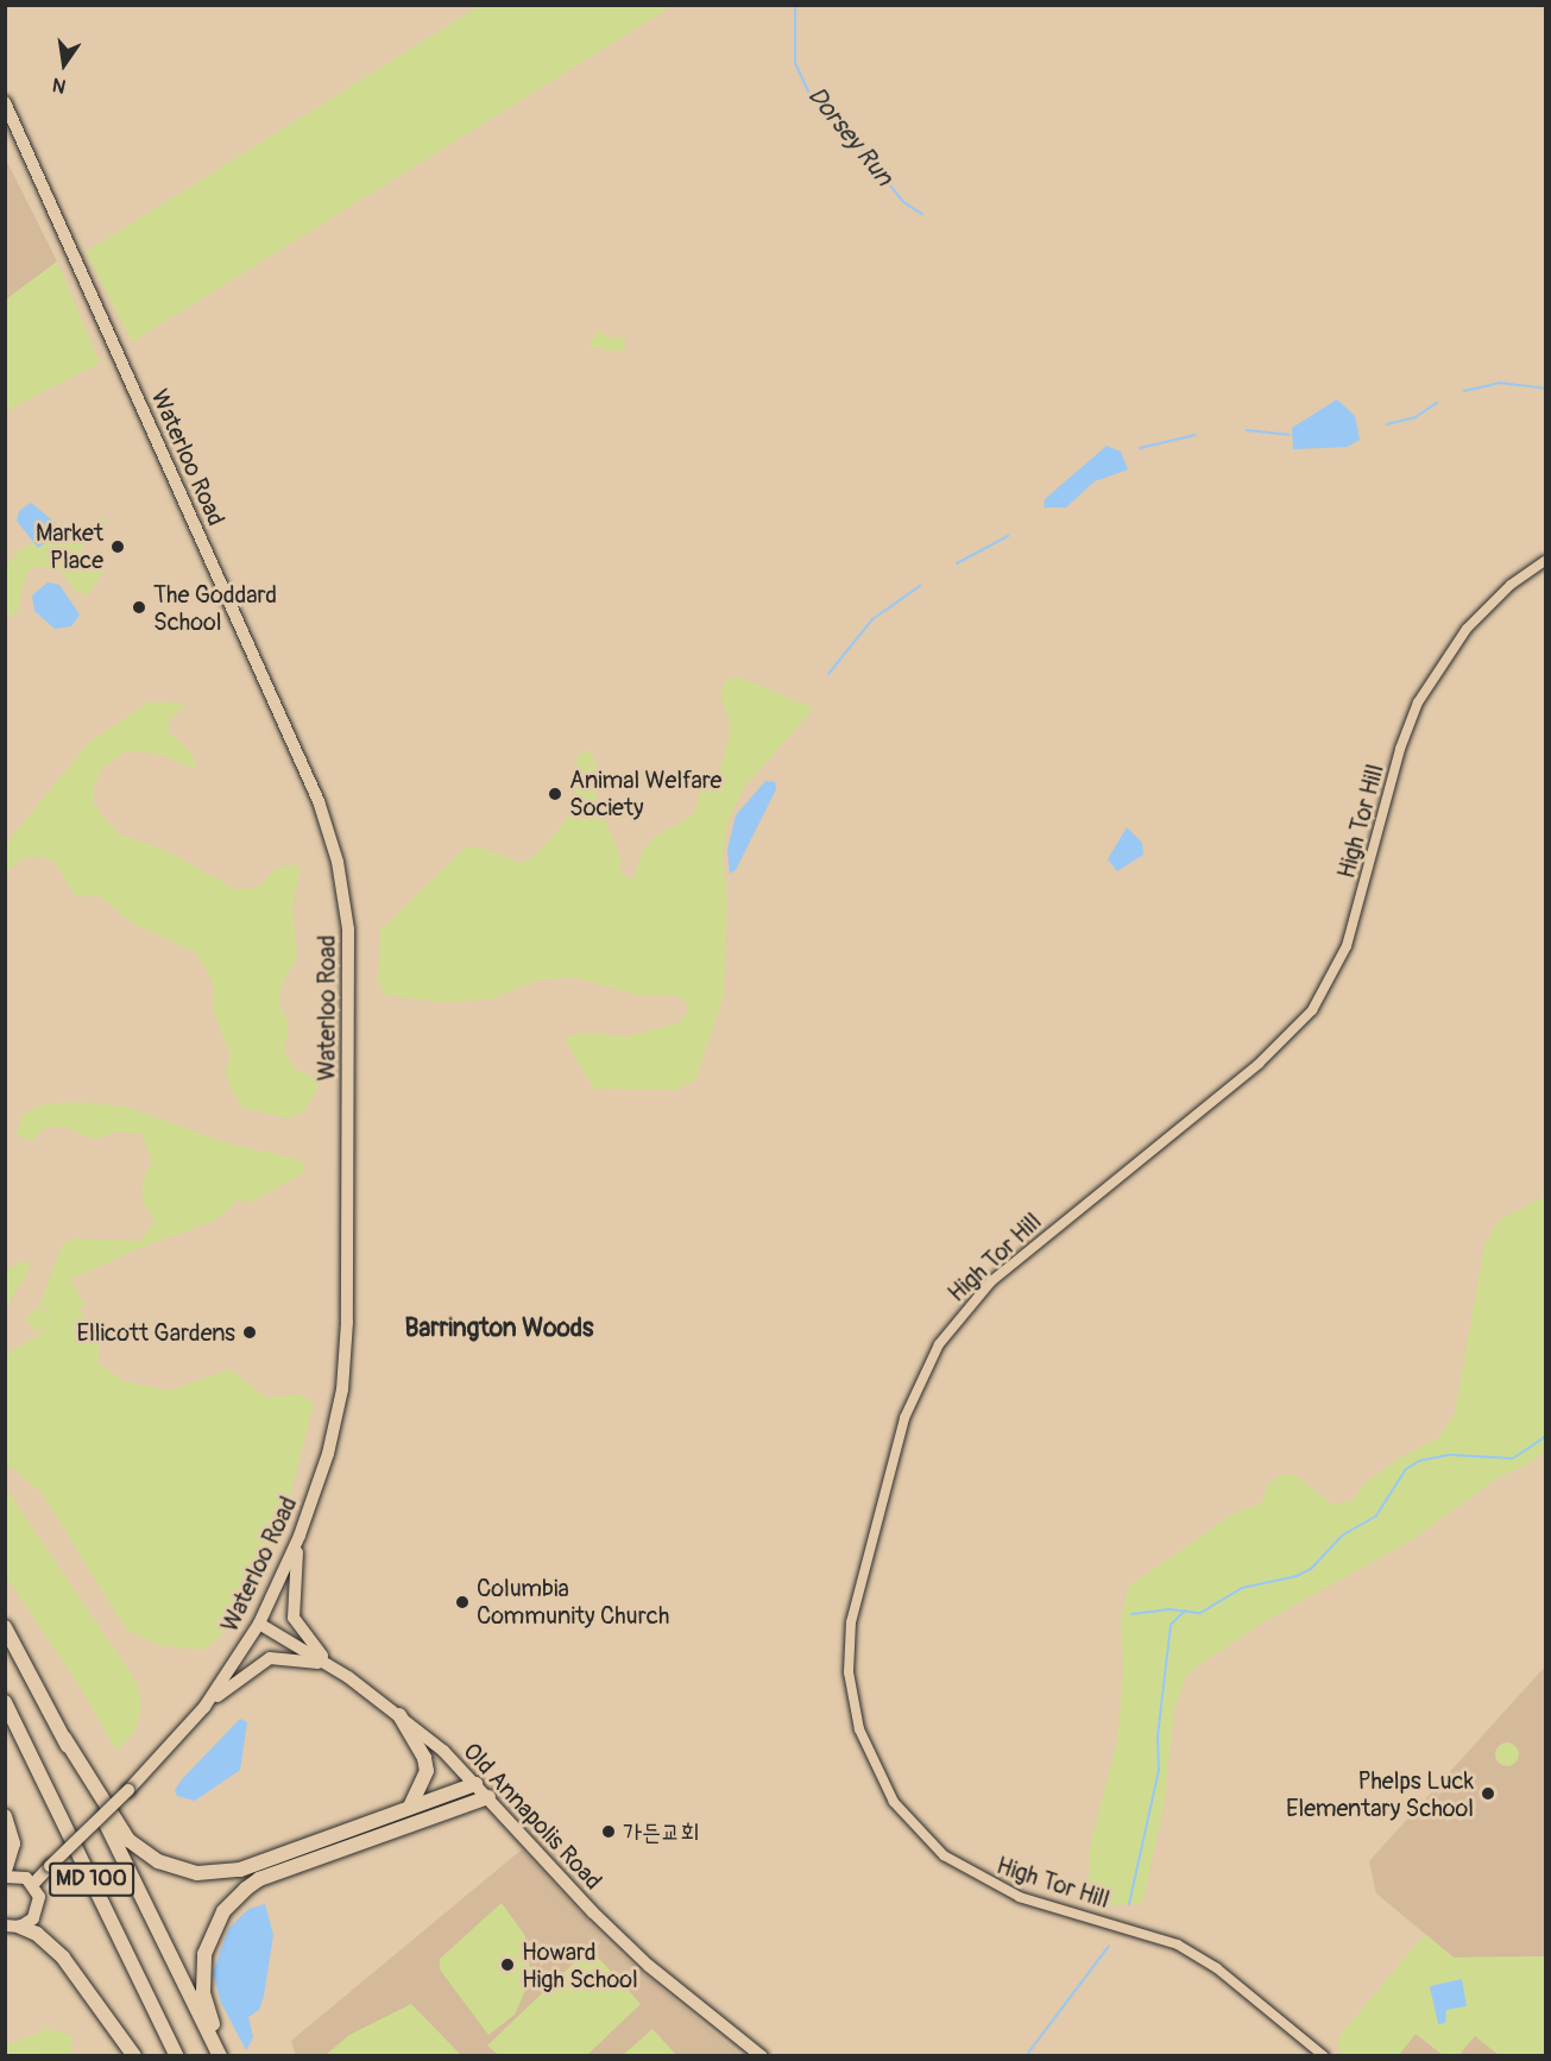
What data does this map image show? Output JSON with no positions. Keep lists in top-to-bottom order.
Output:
{
  "streets": {
    "highway": ["MD 100"],
    "main road": ["Waterloo Road", "Old Annapolis Road"],
    "street": ["High Tor Hill"]
  },
  "crossings": [
    ["Waterloo Road", "Old Annapolis Road"]
  ],
  "districts": ["Barrington Woods"],
  "water": ["Dorsey Run"],
  "places": [
    "Market Place",
    "The Goddard School",
    "Animal Welfare Society",
    "Ellicott Gardens",
    "Columbia Community Church",
    "Phelps Luck Elementary School",
    "가든교회",
    "Howard High School"
  ],
  "north": "bottom"
}
